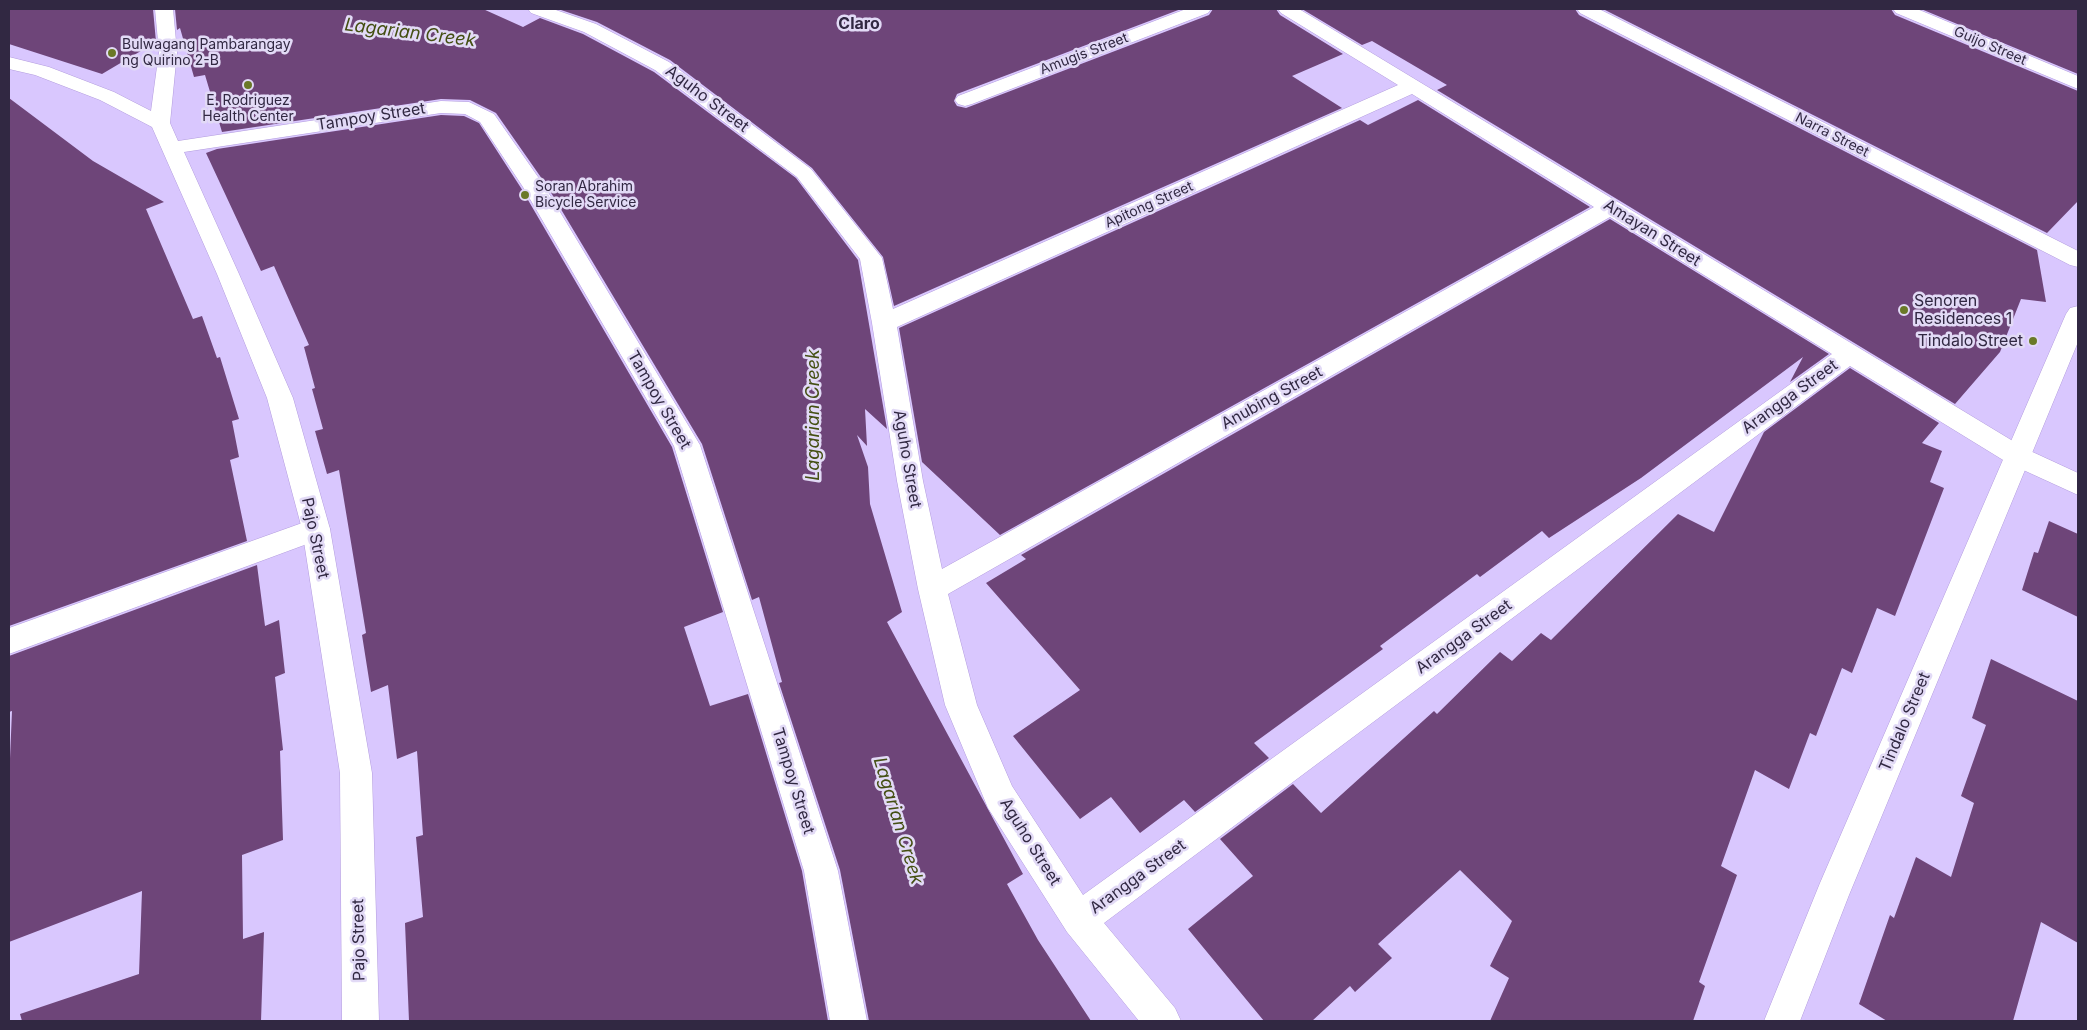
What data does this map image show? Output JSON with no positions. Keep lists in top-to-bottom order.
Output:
{
  "streets": {
    "street": [
      "Guijo Street",
      "Amugis Street",
      "Aguho Street",
      "Tampoy Street",
      "Narra Street",
      "Apitong Street",
      "Amayan Street",
      "Arangga Street",
      "Anubing Street",
      "Pajo Street",
      "Tindalo Street"
    ]
  },
  "crossings": [
    ["Aguho Street", "Apitong Street"],
    ["Aguho Street", "Arangga Street"],
    ["Aguho Street", "Anubing Street"],
    ["Tampoy Street", "Pajo Street"],
    ["Apitong Street", "Amayan Street"],
    ["Amayan Street", "Arangga Street"],
    ["Amayan Street", "Anubing Street"],
    ["Amayan Street", "Tindalo Street"]
  ],
  "districts": ["Claro"],
  "water": ["Lagarian Creek"],
  "places": [
    "Bulwagang Pambarangay ng Quirino 2-B",
    "E. Rodriguez Health Center",
    "Soran Abrahim Bicycle Service",
    "Senoren Residences 1",
    "Tindalo Street"
  ]
}
